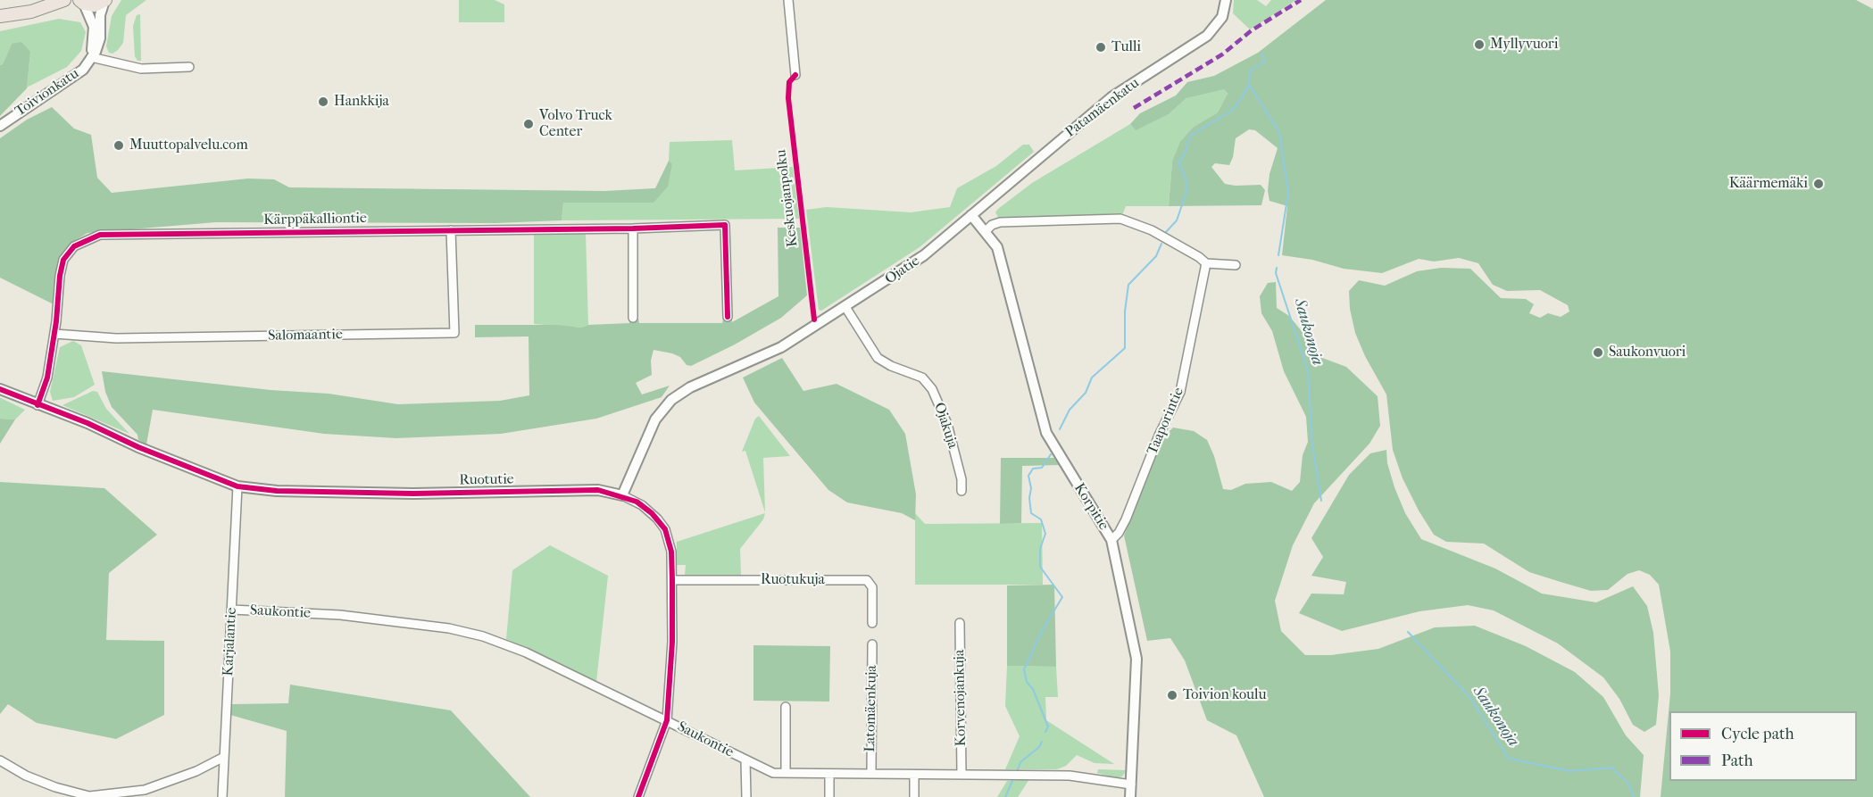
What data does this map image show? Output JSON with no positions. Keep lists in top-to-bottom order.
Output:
{
  "streets": {
    "street": [
      "Toivionkatu",
      "Patamäenkatu",
      "Kärppäkalliontie",
      "Ojatie",
      "Salomaantie",
      "Taaporintie",
      "Ojakuja",
      "Ruotutie",
      "Korpitie",
      "Ruotukuja",
      "Saukontie",
      "Karjalantie",
      "Korvenojankuja",
      "Latomäenkuja"
    ],
    "cycle path": ["Keskuojanpolku"]
  },
  "crossings": [
    ["Patamäenkatu", "Ojatie"],
    ["Kärppäkalliontie", "Salomaantie"],
    ["Kärppäkalliontie", "Ruotutie"],
    ["Ojatie", "Ojakuja"],
    ["Ojatie", "Ruotutie"],
    ["Taaporintie", "Korpitie"],
    ["Ruotutie", "Ruotukuja"],
    ["Ruotutie", "Saukontie"],
    ["Ruotutie", "Karjalantie"],
    ["Korpitie", "Saukontie"],
    ["Saukontie", "Karjalantie"],
    ["Saukontie", "Korvenojankuja"],
    ["Saukontie", "Latomäenkuja"]
  ],
  "water": ["Saukonoja"],
  "places": [
    "Myllyvuori",
    "Tulli",
    "Hankkija",
    "Volvo Truck Center",
    "Muuttopalvelu.com",
    "Käärmemäki",
    "Saukonvuori",
    "Toivion koulu"
  ],
  "legend": ["Cycle path", "Path"]
}
